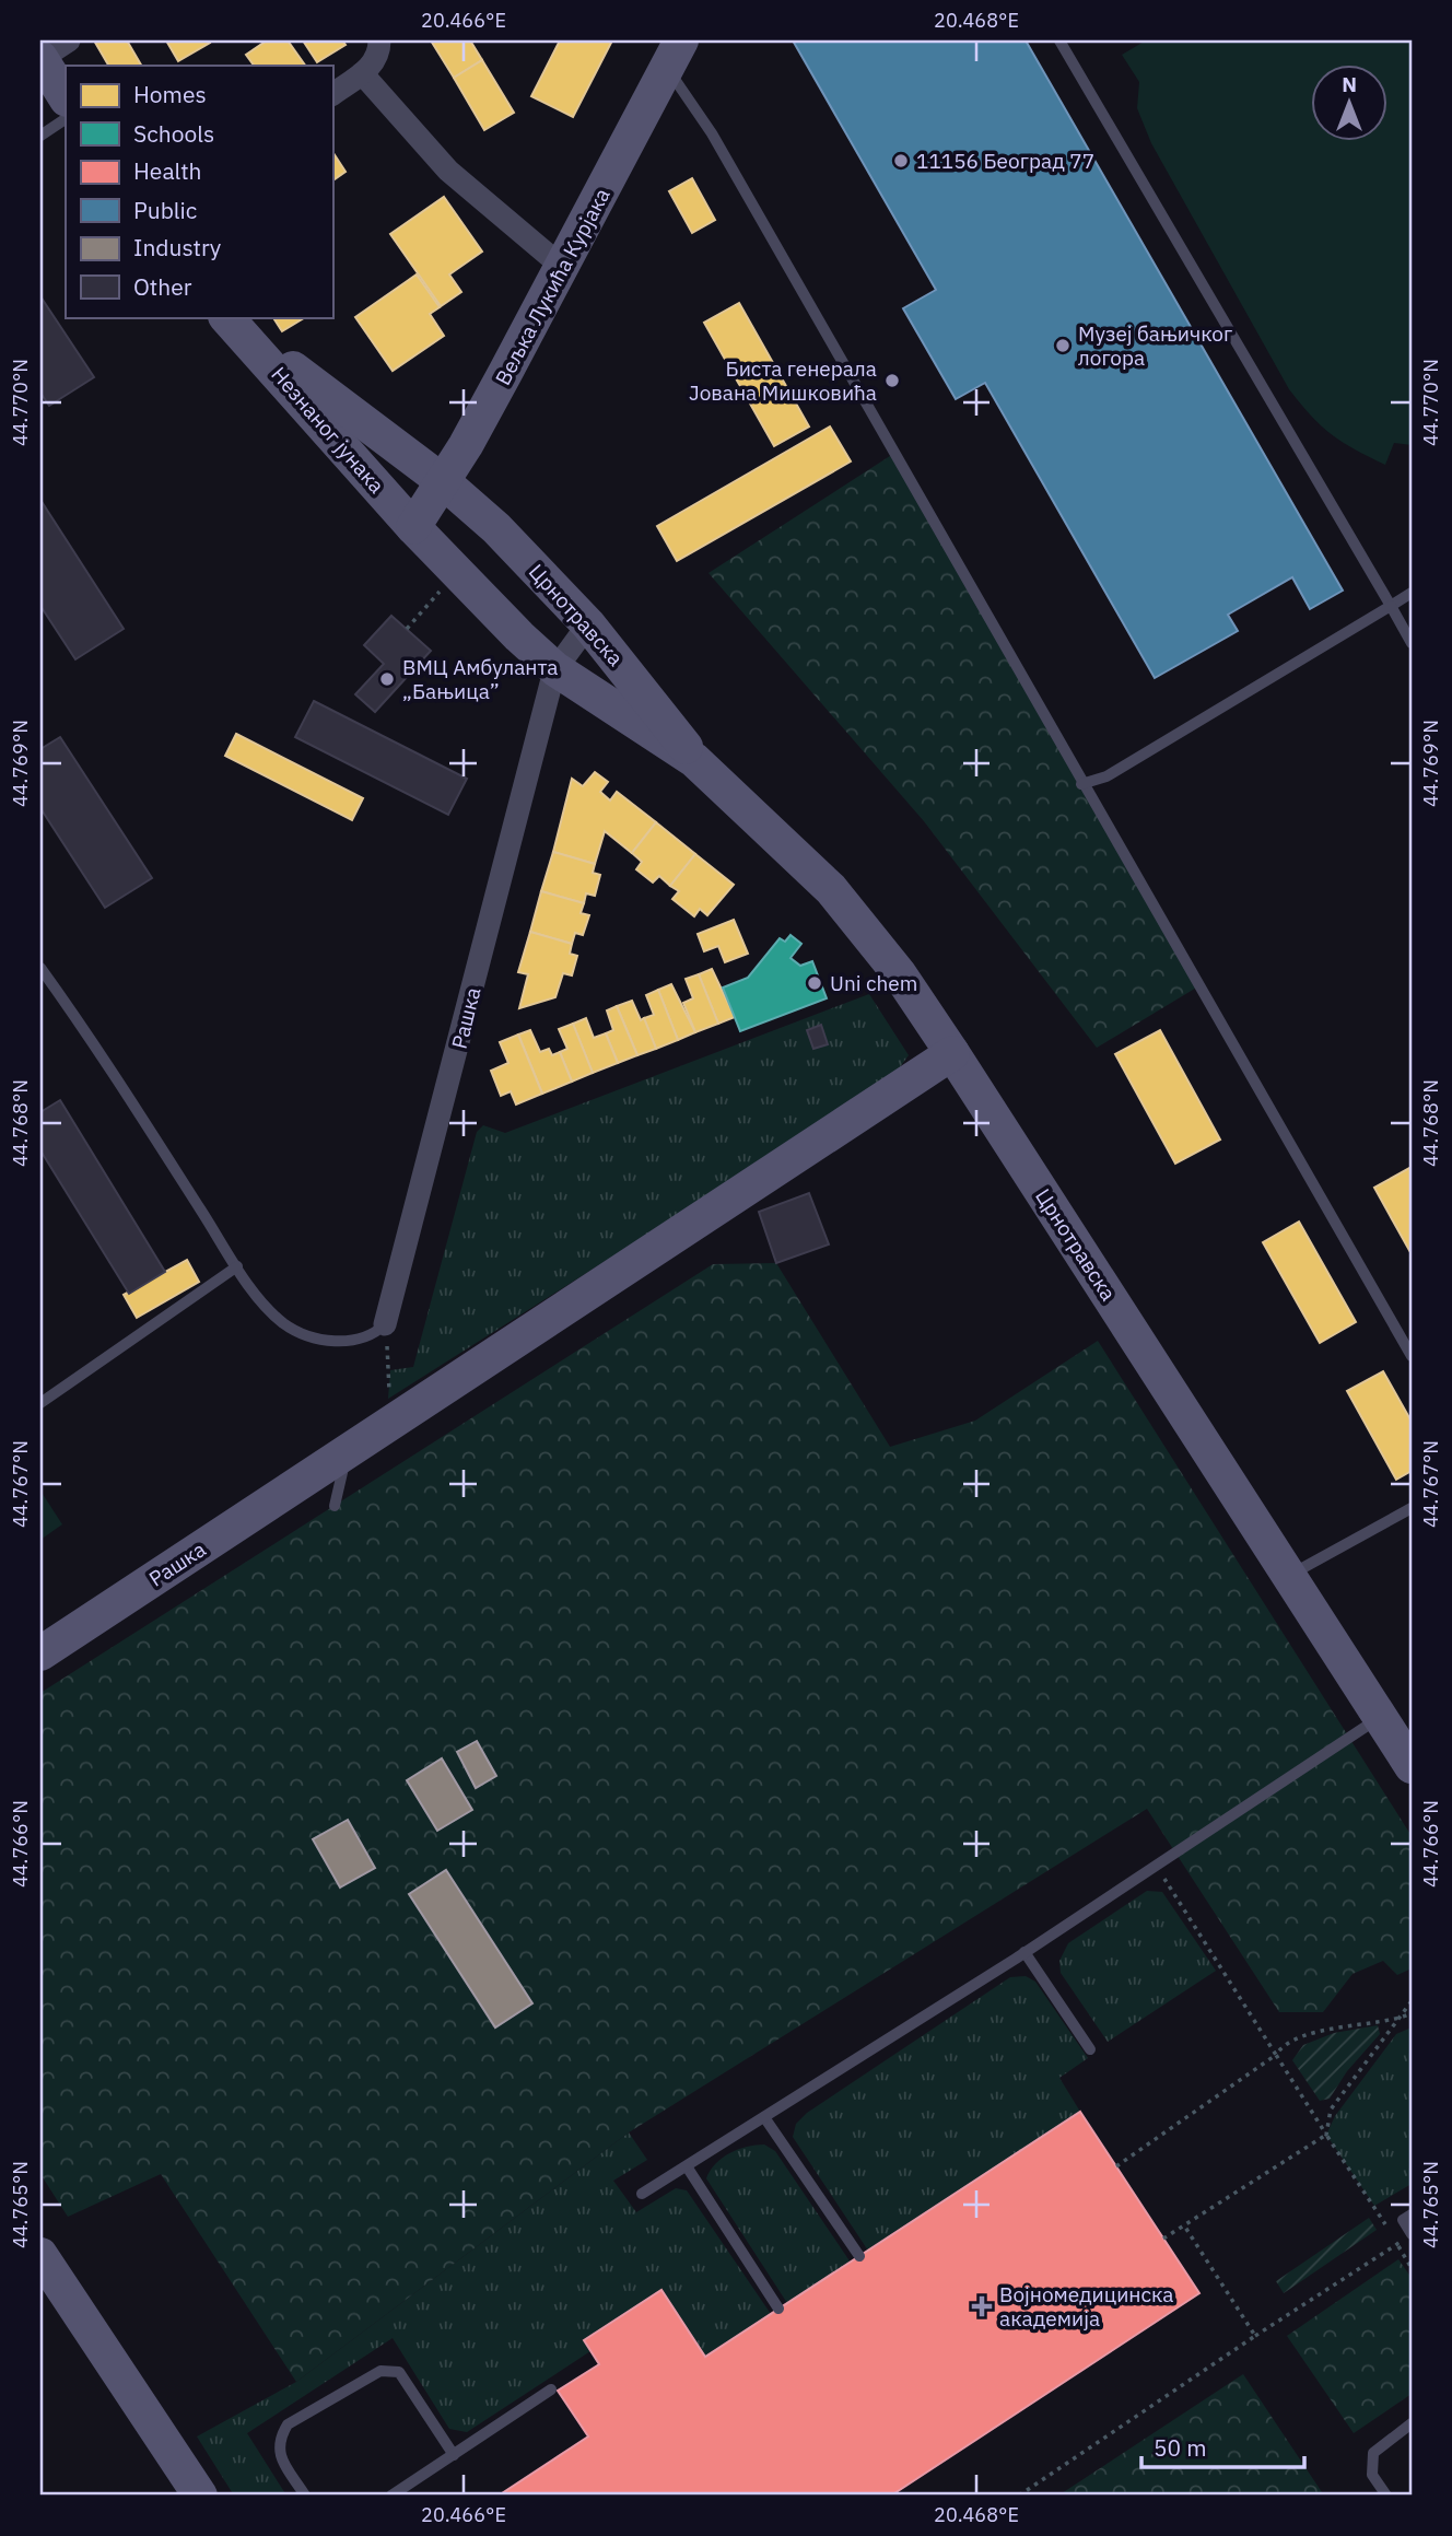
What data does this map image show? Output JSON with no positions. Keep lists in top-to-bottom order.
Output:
{
  "streets": {
    "main road": [
      "Вељка Лукића Курјака",
      "Незнаног јунака",
      "Црнотравска",
      "Рашка"
    ]
  },
  "crossings": [
    ["Вељка Лукића Курјака", "Незнаног јунака"],
    ["Вељка Лукића Курјака", "Црнотравска"],
    ["Незнаног јунака", "Црнотравска"],
    ["Црнотравска", "Рашка"]
  ],
  "places": {
    "other": [
      "11156 Београд 77",
      "Музеј бањичког логора",
      "Биста генерала Јована Мишковића",
      "ВМЦ Амбуланта „Бањица”",
      "Uni chem"
    ],
    "health": ["Војномедицинска академија"]
  },
  "legend": [
    "Homes",
    "Schools",
    "Health",
    "Public",
    "Industry",
    "Other"
  ],
  "scale_bar": "50 m",
  "north": "top",
  "coordinates": [
    "20.466°E",
    "20.468°E",
    "44.770°N",
    "44.769°N",
    "44.768°N",
    "44.767°N",
    "44.766°N",
    "44.765°N"
  ]
}
